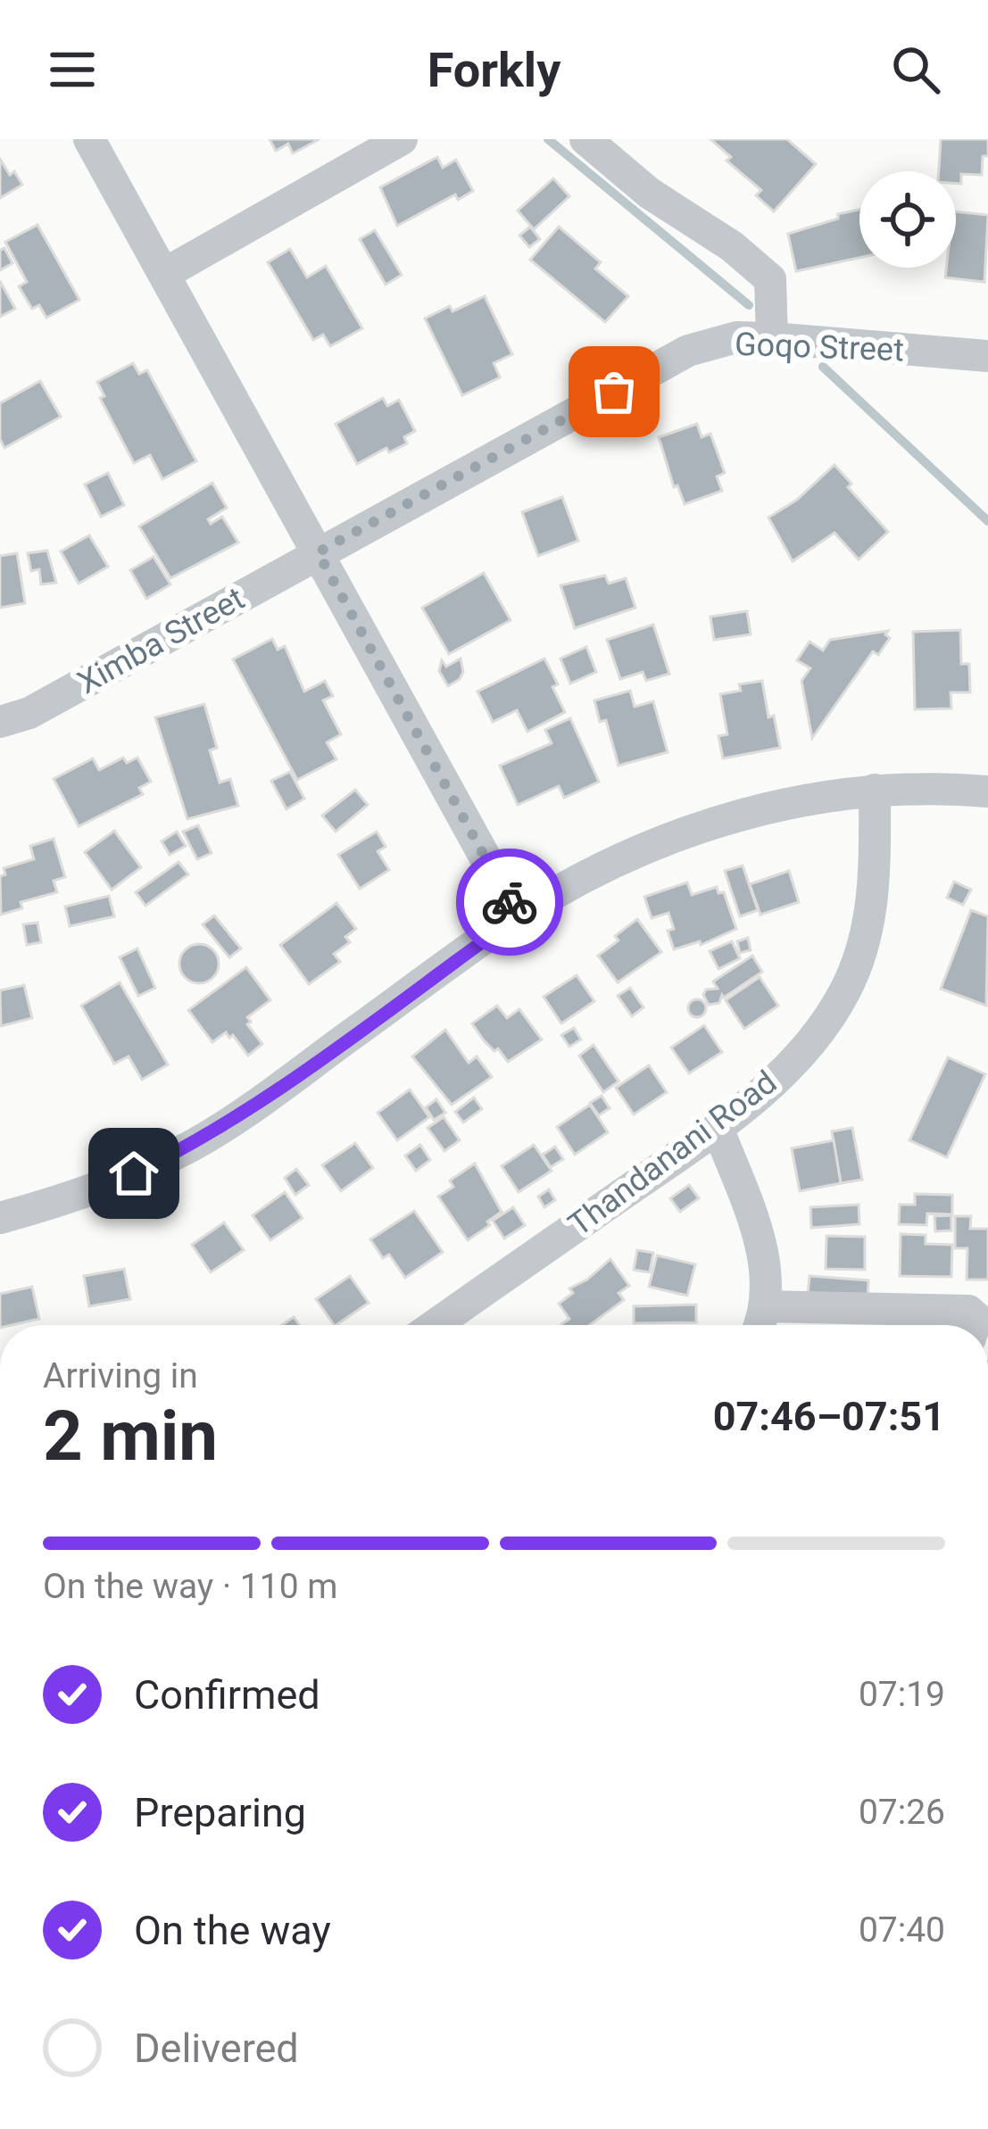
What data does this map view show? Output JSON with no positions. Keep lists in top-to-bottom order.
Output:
{
  "streets": {
    "street": ["Goqo Street", "Ximba Street", "Thandanani Road"]
  },
  "crossings": [
    ["Goqo Street", "Ximba Street"]
  ],
  "page": {
    "header": "Forkly",
    "heading": ["2 min", "Arriving in", "07:46–07:51"],
    "bar": "On the way · 110 m",
    "list": [
      ["Confirmed", "07:19"],
      ["Preparing", "07:26"],
      ["On the way", "07:40"],
      "Delivered"
    ]
  }
}
